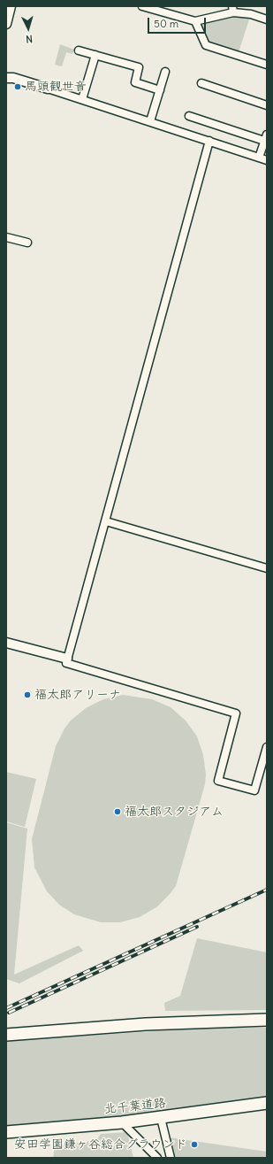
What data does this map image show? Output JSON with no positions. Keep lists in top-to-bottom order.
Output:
{
  "streets": {
    "highway": ["北千葉道路"]
  },
  "places": [
    "馬頭観世音",
    "福太郎アリーナ",
    "福太郎スタジアム",
    "安田学園鎌ヶ谷総合グラウンド"
  ],
  "scale_bar": "50 m",
  "north": "bottom"
}
